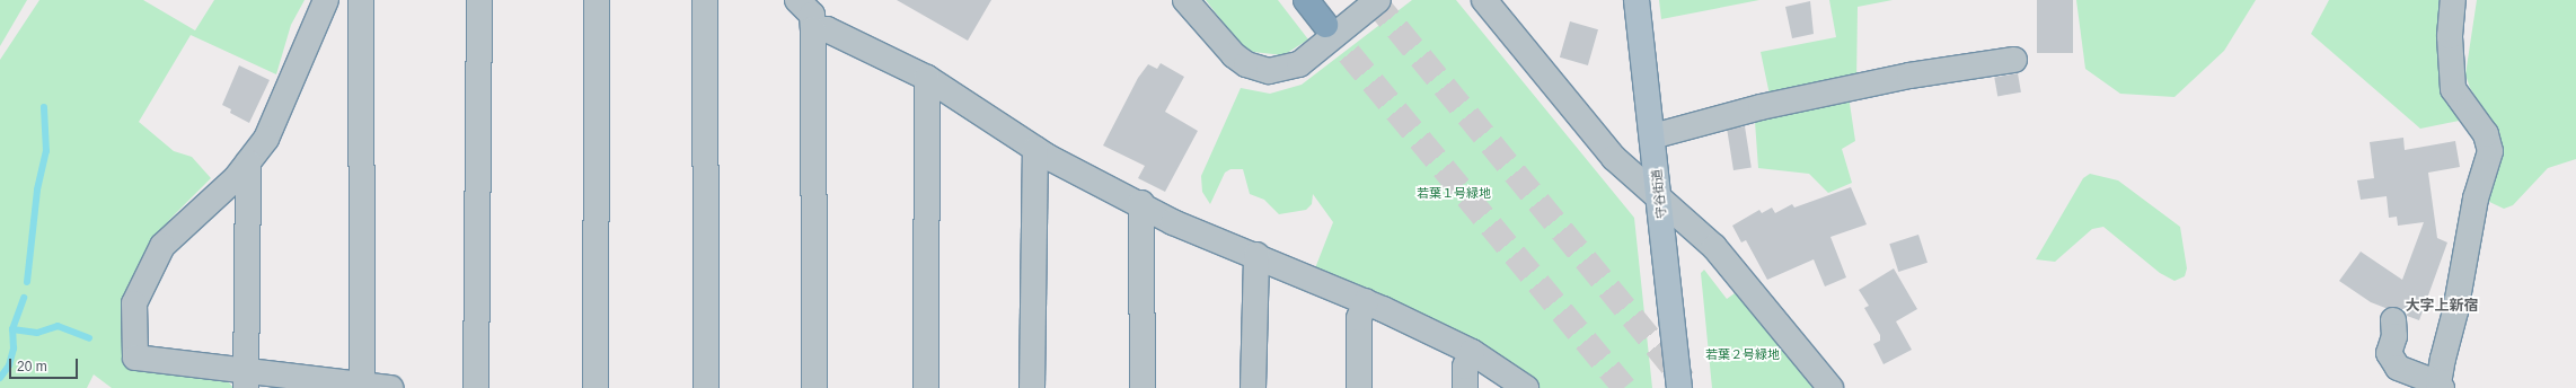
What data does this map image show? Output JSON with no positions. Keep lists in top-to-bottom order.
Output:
{
  "streets": {
    "main road": ["守谷街道"]
  },
  "districts": ["大字上新宿"],
  "parks": ["若葉１号緑地", "若葉２号緑地"],
  "scale_bar": "20 m"
}
